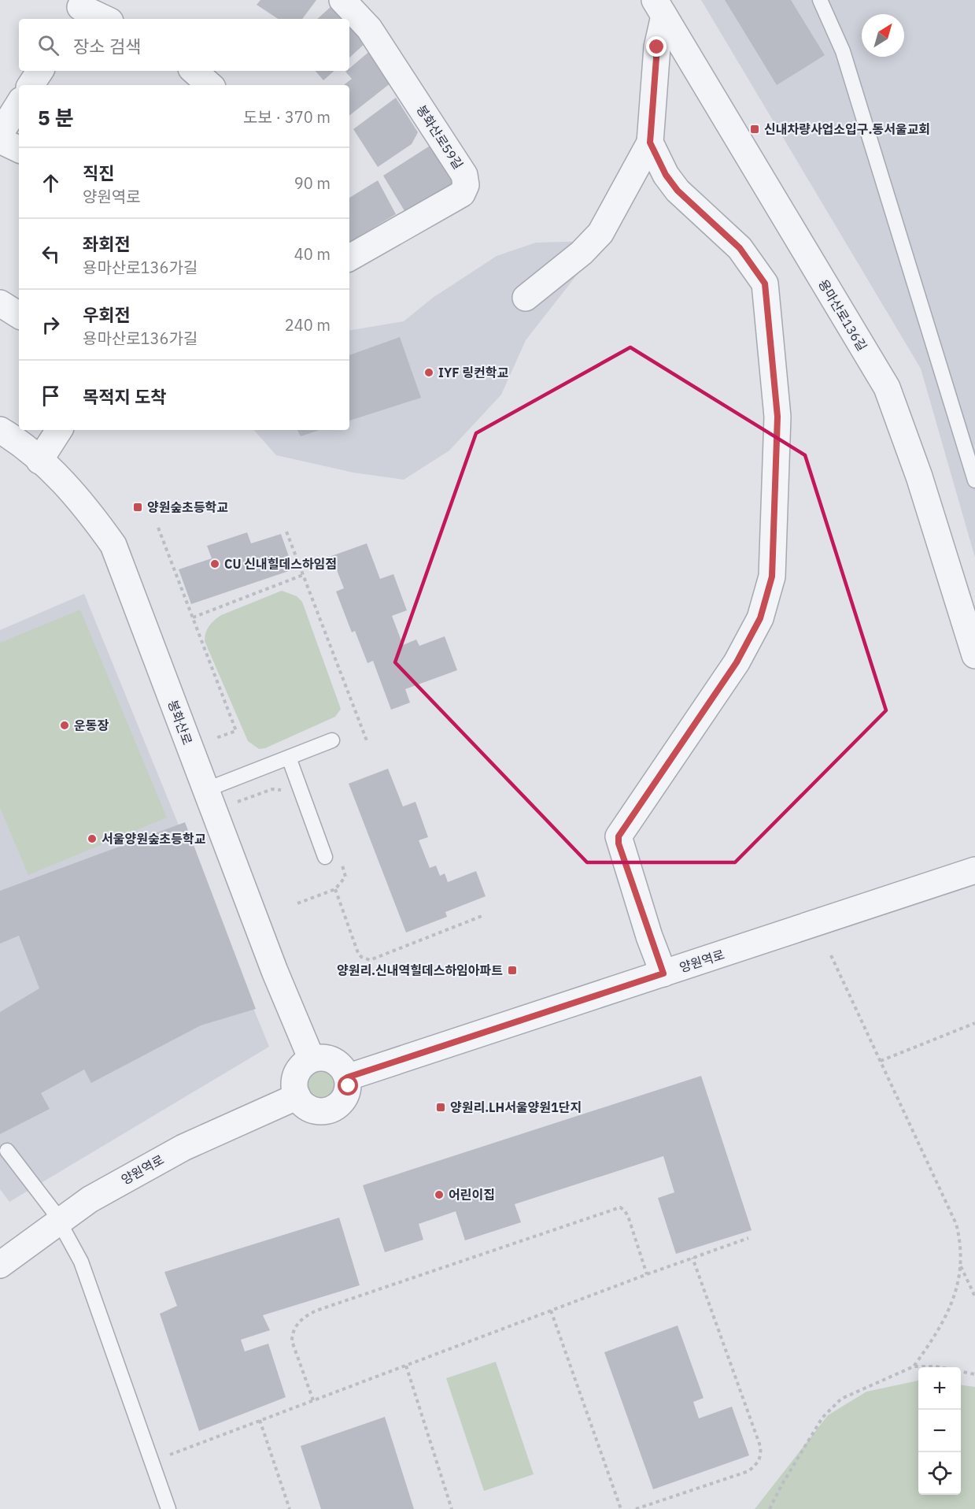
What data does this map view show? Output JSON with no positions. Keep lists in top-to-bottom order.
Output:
{
  "streets": {
    "street": [
      "봉화산로59길",
      "용마산로136길",
      "봉화산로",
      "양원역로"
    ]
  },
  "crossings": [
    ["봉화산로", "양원역로"]
  ],
  "places": {
    "transit": [
      "신내차량사업소입구.동서울교회",
      "양원숲초등학교",
      "양원리.신내역힐데스하임아파트",
      "양원리.LH서울양원1단지"
    ],
    "other": [
      "IYF 링컨학교",
      "CU 신내힐데스하임점",
      "운동장",
      "서울양원숲초등학교",
      "어린이집"
    ]
  },
  "north": "top right",
  "page": {
    "search": "장소 검색",
    "heading": ["5 분", "도보 · 370 m"],
    "list": [
      ["직진", "양원역로", "90 m"],
      ["좌회전", "용마산로136가길", "40 m"],
      ["우회전", "용마산로136가길", "240 m"],
      "목적지 도착"
    ],
    "map_buttons": ["+", "−"]
  }
}
